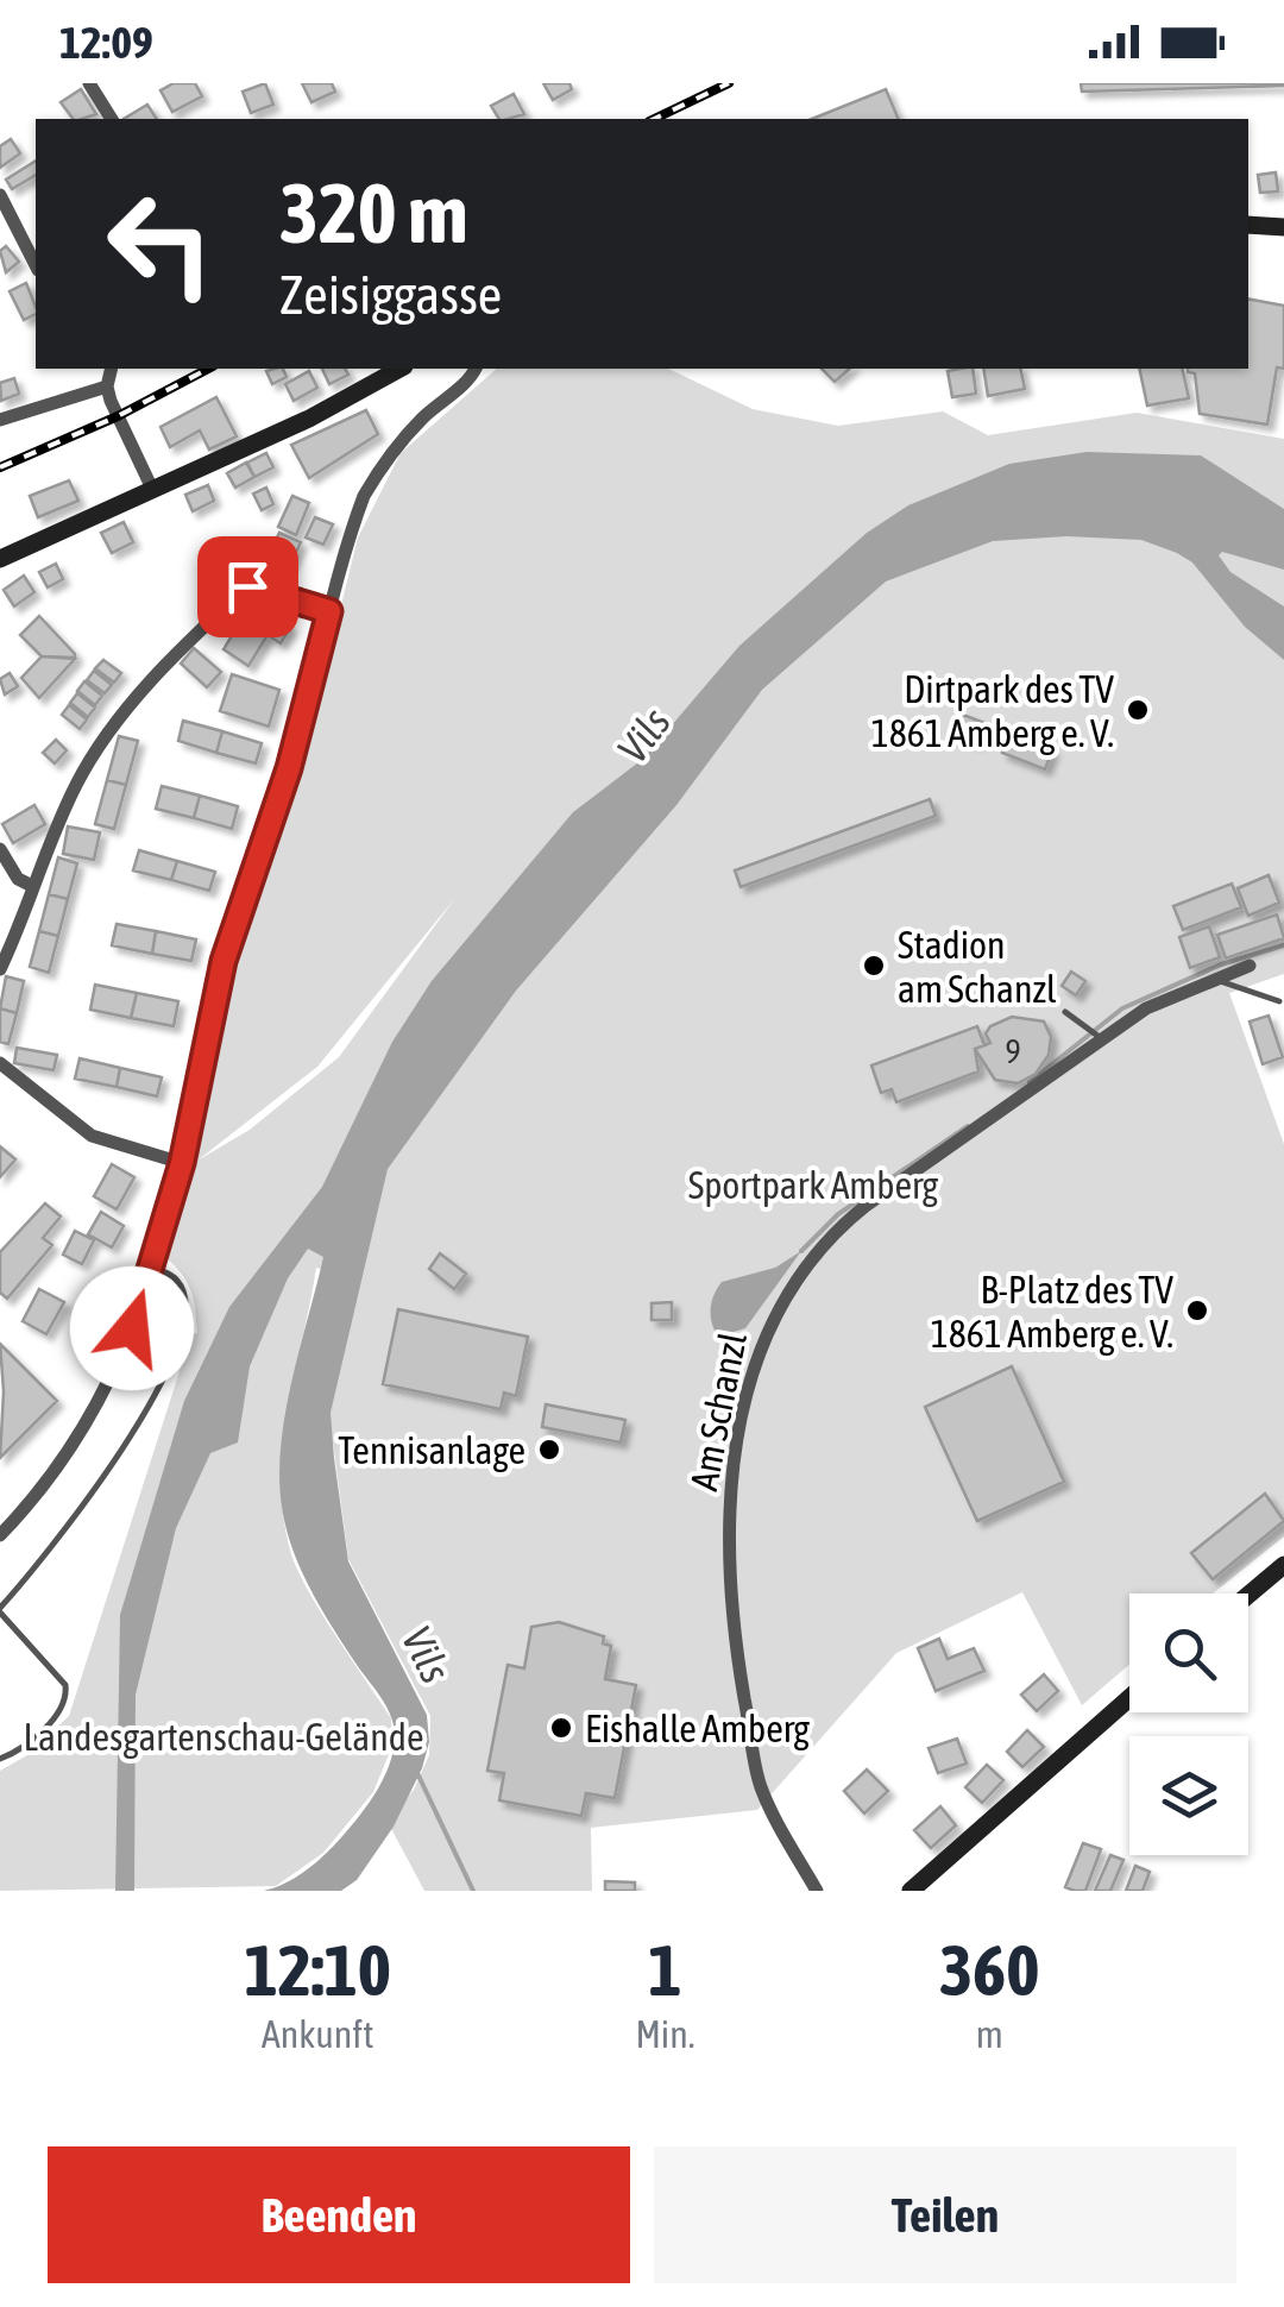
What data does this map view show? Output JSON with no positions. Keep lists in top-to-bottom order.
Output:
{
  "streets": {
    "street": ["Am Schanzl"]
  },
  "water": ["Vils"],
  "parks": ["Sportpark Amberg", "Landesgartenschau-Gelände"],
  "places": [
    "Dirtpark des TV 1861 Amberg e. V.",
    "Stadion am Schanzl",
    "B-Platz des TV 1861 Amberg e. V.",
    "Tennisanlage",
    "Eishalle Amberg"
  ],
  "house_numbers": ["9"],
  "page": {
    "status": "12:09",
    "turn": ["320 m", "Zeisiggasse"],
    "eta": [
      "12:10",
      "Ankunft",
      "1",
      "Min.",
      "360",
      "m"
    ],
    "buttons": ["Beenden", "Teilen"]
  }
}
